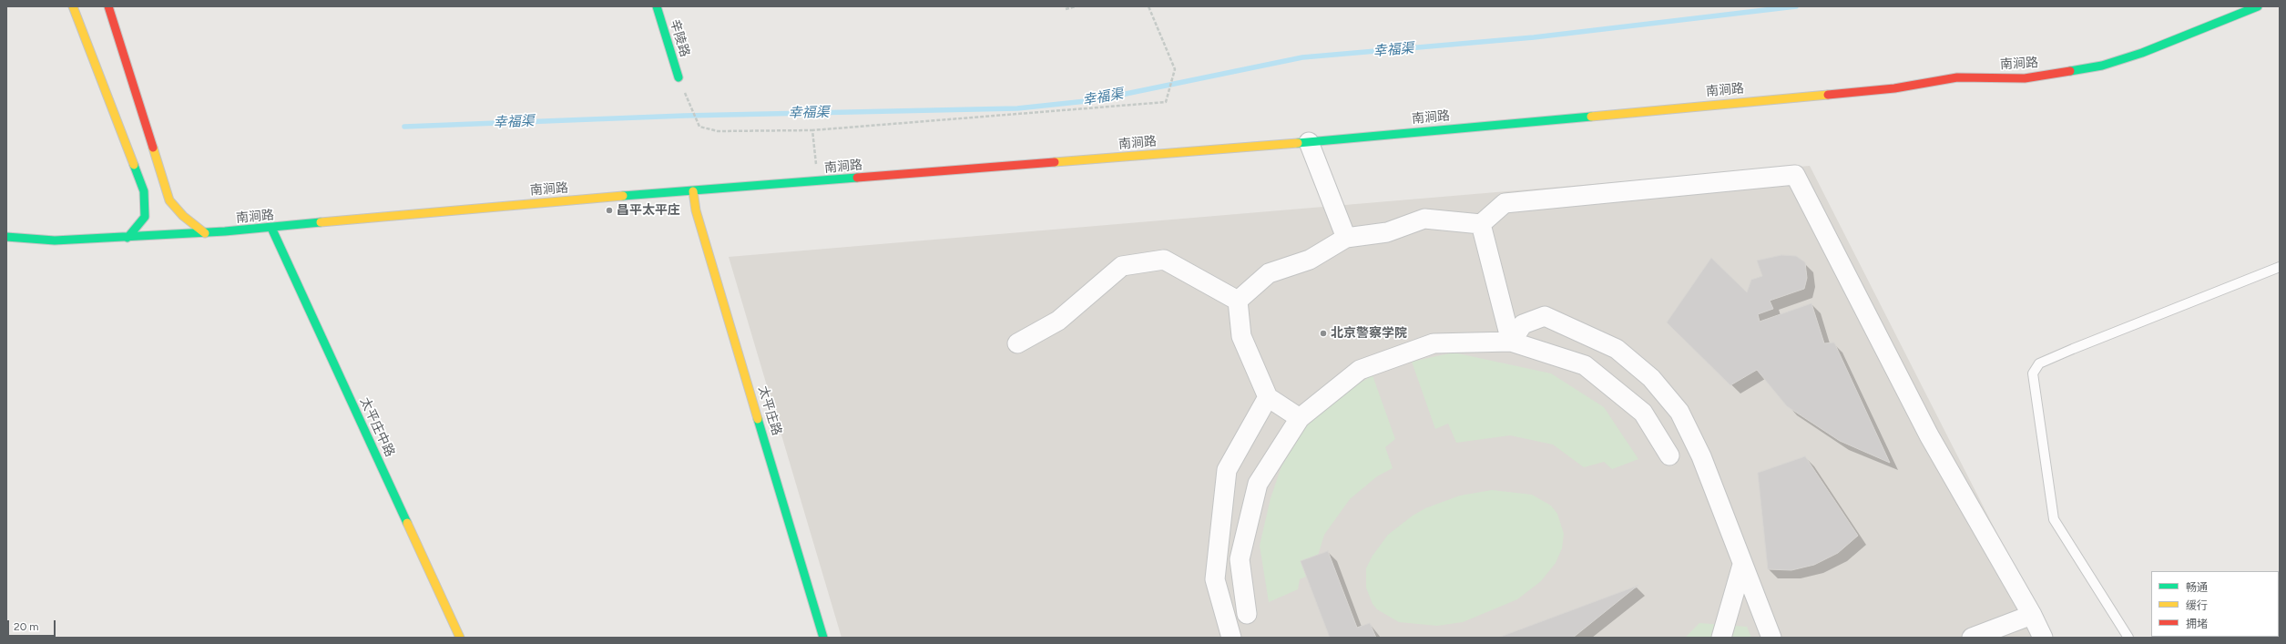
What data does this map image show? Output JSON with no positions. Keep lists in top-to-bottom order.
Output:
{
  "streets": {
    "main road": [
      "辛陵路",
      "南涧路",
      "太平庄路",
      "太平庄中路"
    ]
  },
  "crossings": [
    ["南涧路", "太平庄路"],
    ["南涧路", "太平庄中路"]
  ],
  "water": ["幸福渠"],
  "places": ["昌平太平庄", "北京警察学院"],
  "legend": ["畅通", "缓行", "拥堵"],
  "scale_bar": "20 m"
}
